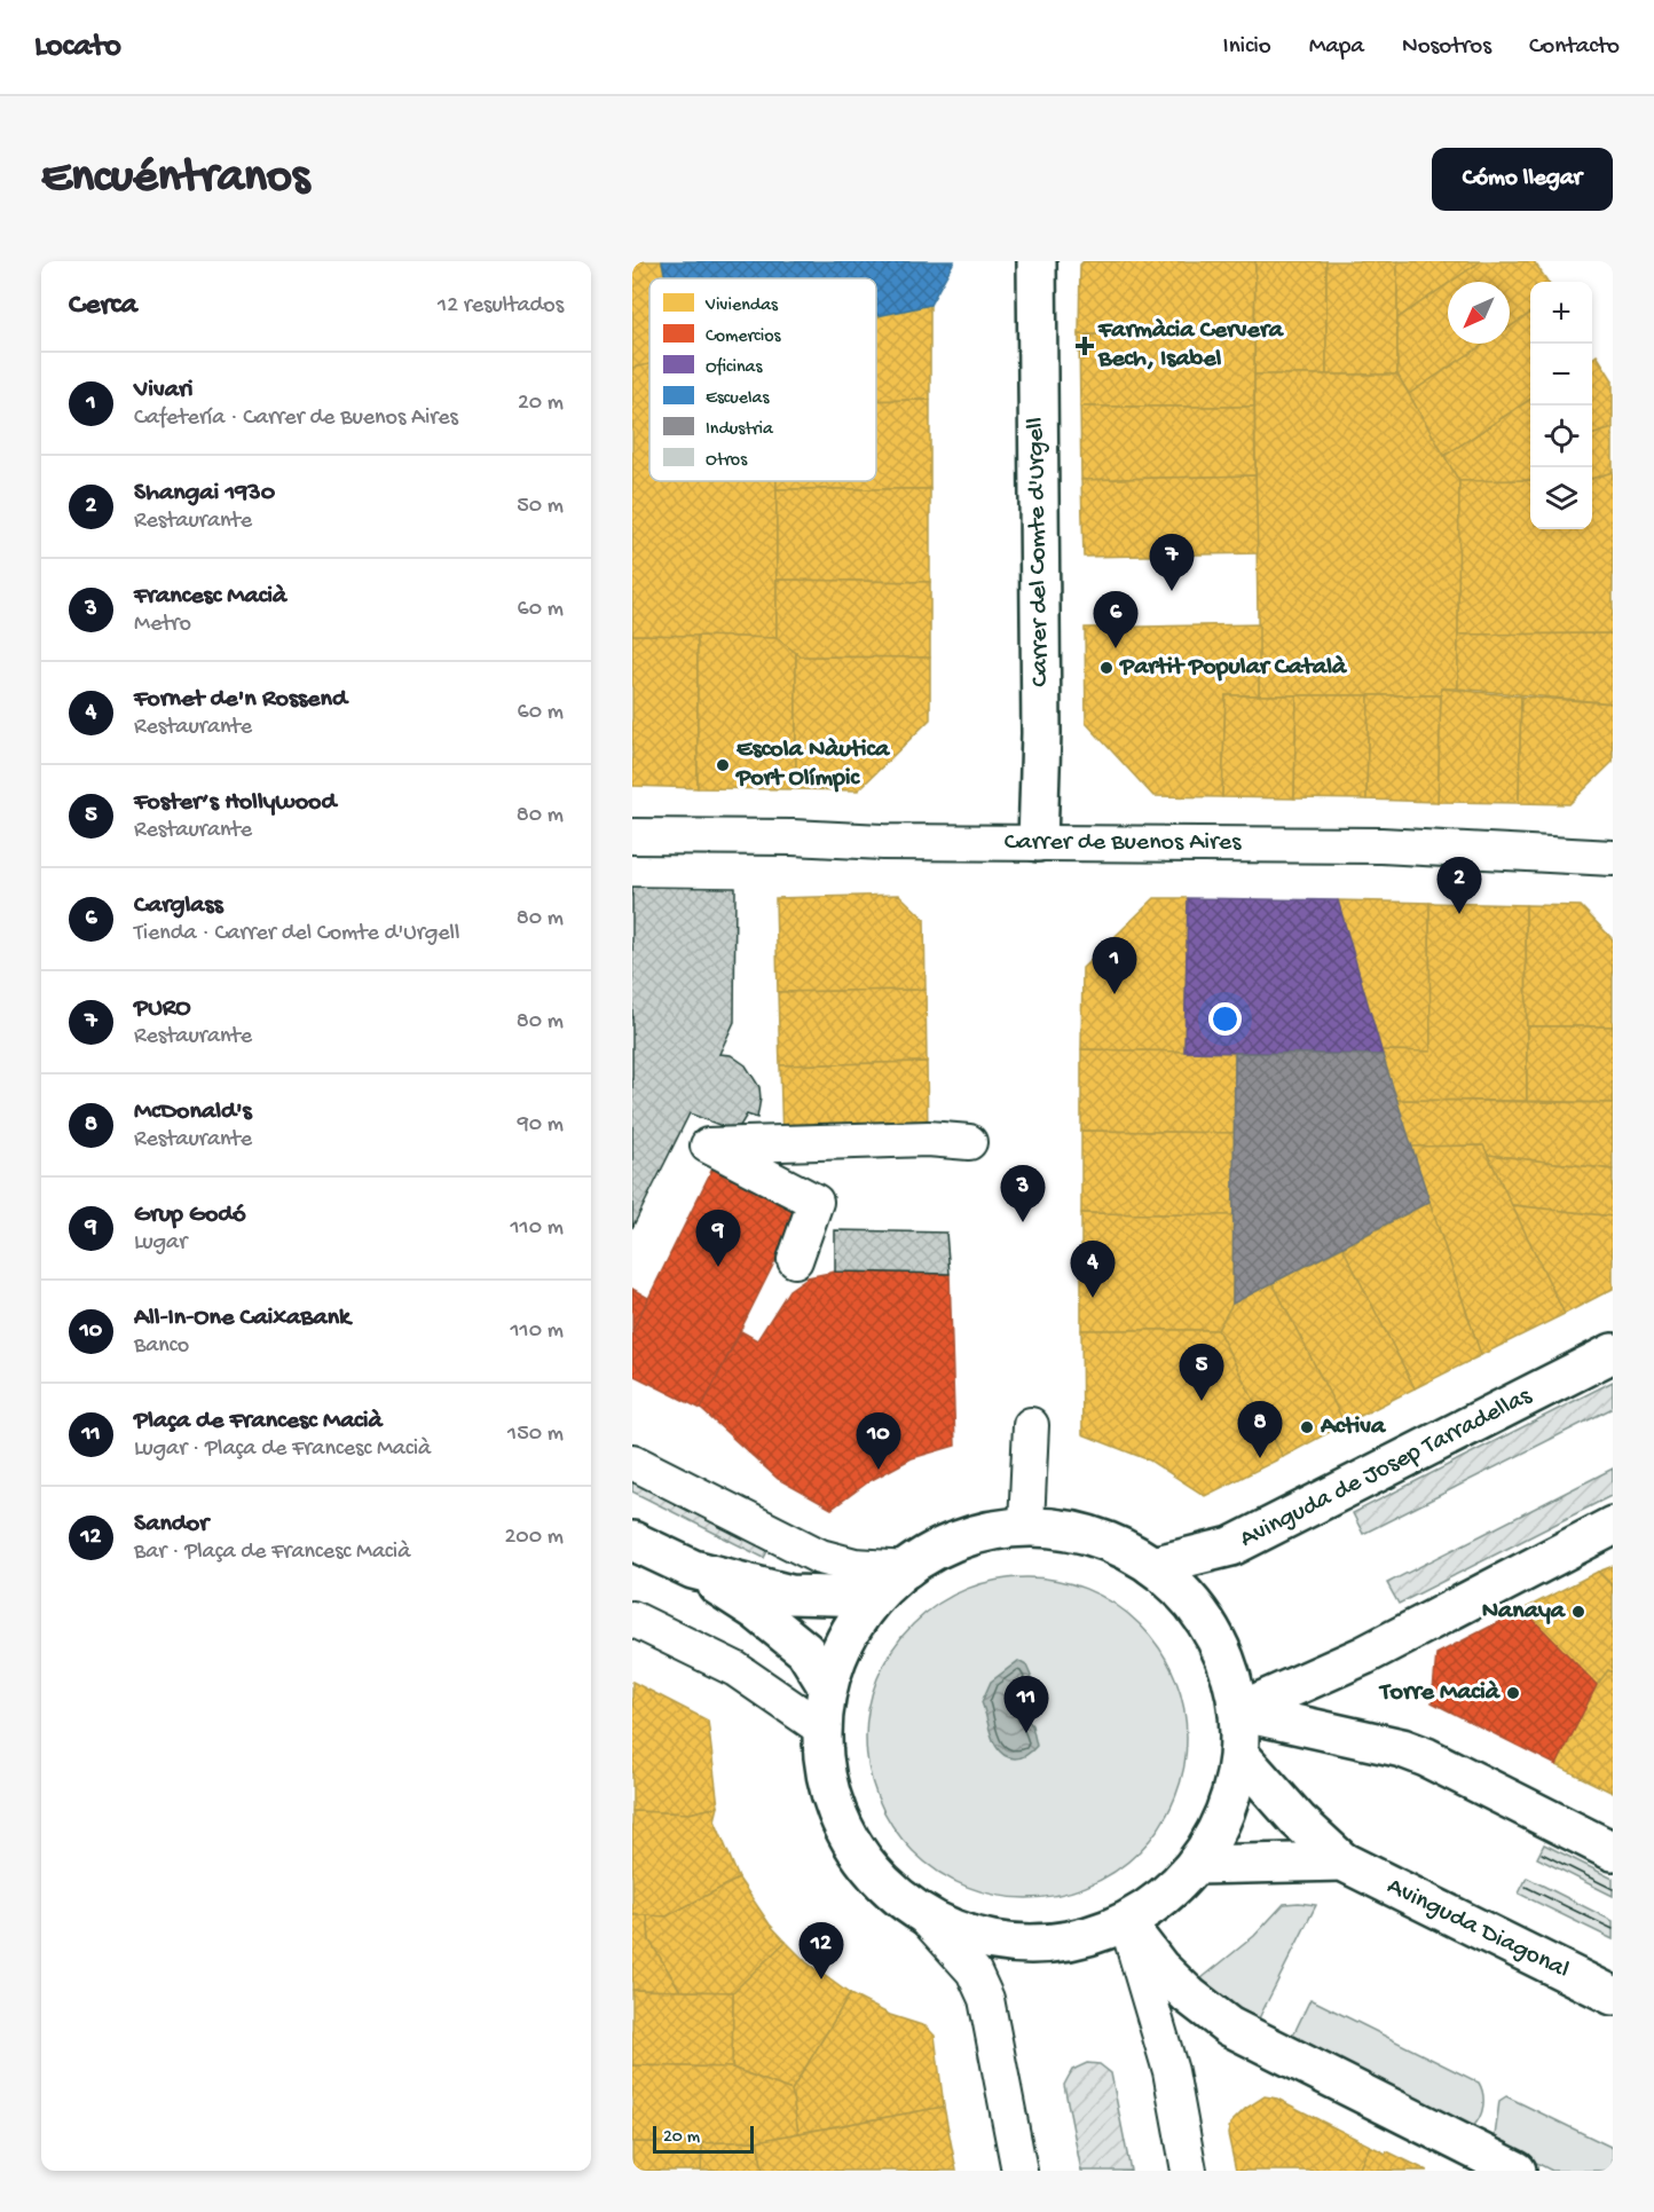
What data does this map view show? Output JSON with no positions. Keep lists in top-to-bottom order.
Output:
{
  "streets": {
    "main road": ["Carrer del Comte d'Urgell", "Avinguda de Josep Tarradellas", "Avinguda Diagonal"],
    "street": ["Carrer de Buenos Aires"]
  },
  "crossings": [
    ["Carrer del Comte d'Urgell", "Carrer de Buenos Aires"]
  ],
  "places": {
    "health": ["Farmàcia Cervera Bech, Isabel"],
    "other": [
      "Partit Popular Català",
      "Escola Nàutica Port Olímpic",
      "Activa",
      "Nanaya",
      "Torre Macià"
    ]
  },
  "legend": [
    "Viviendas",
    "Comercios",
    "Oficinas",
    "Escuelas",
    "Industria",
    "Otros"
  ],
  "scale_bar": "20 m",
  "north": "bottom left",
  "page": {
    "header": "Locato",
    "nav": [
      "Inicio",
      "Mapa",
      "Nosotros",
      "Contacto"
    ],
    "buttons": "Cómo llegar",
    "title": "Encuéntranos",
    "heading": ["Cerca", "12 resultados"],
    "map_buttons": ["+", "−"],
    "list": [
      {
        "mark": "1",
        "name": "Vivari",
        "note": "Cafetería · Carrer de Buenos Aires",
        "value": "20 m"
      },
      {
        "mark": "2",
        "name": "Shangai 1930",
        "note": "Restaurante",
        "value": "50 m"
      },
      {
        "mark": "3",
        "name": "Francesc Macià",
        "note": "Metro",
        "value": "60 m"
      },
      {
        "mark": "4",
        "name": "Fornet de'n Rossend",
        "note": "Restaurante",
        "value": "60 m"
      },
      {
        "mark": "5",
        "name": "Foster’s Hollywood",
        "note": "Restaurante",
        "value": "80 m"
      },
      {
        "mark": "6",
        "name": "Carglass",
        "note": "Tienda · Carrer del Comte d'Urgell",
        "value": "80 m"
      },
      {
        "mark": "7",
        "name": "PURO",
        "note": "Restaurante",
        "value": "80 m"
      },
      {
        "mark": "8",
        "name": "McDonald's",
        "note": "Restaurante",
        "value": "90 m"
      },
      {
        "mark": "9",
        "name": "Grup Godó",
        "note": "Lugar",
        "value": "110 m"
      },
      {
        "mark": "10",
        "name": "All-In-One CaixaBank",
        "note": "Banco",
        "value": "110 m"
      },
      {
        "mark": "11",
        "name": "Plaça de Francesc Macià",
        "note": "Lugar · Plaça de Francesc Macià",
        "value": "150 m"
      },
      {
        "mark": "12",
        "name": "Sandor",
        "note": "Bar · Plaça de Francesc Macià",
        "value": "200 m"
      }
    ],
    "pins": [
      "7",
      "6",
      "2",
      "1",
      "3",
      "9",
      "4",
      "5",
      "8",
      "10",
      "11",
      "12"
    ],
    "scale": "20 m"
  }
}
